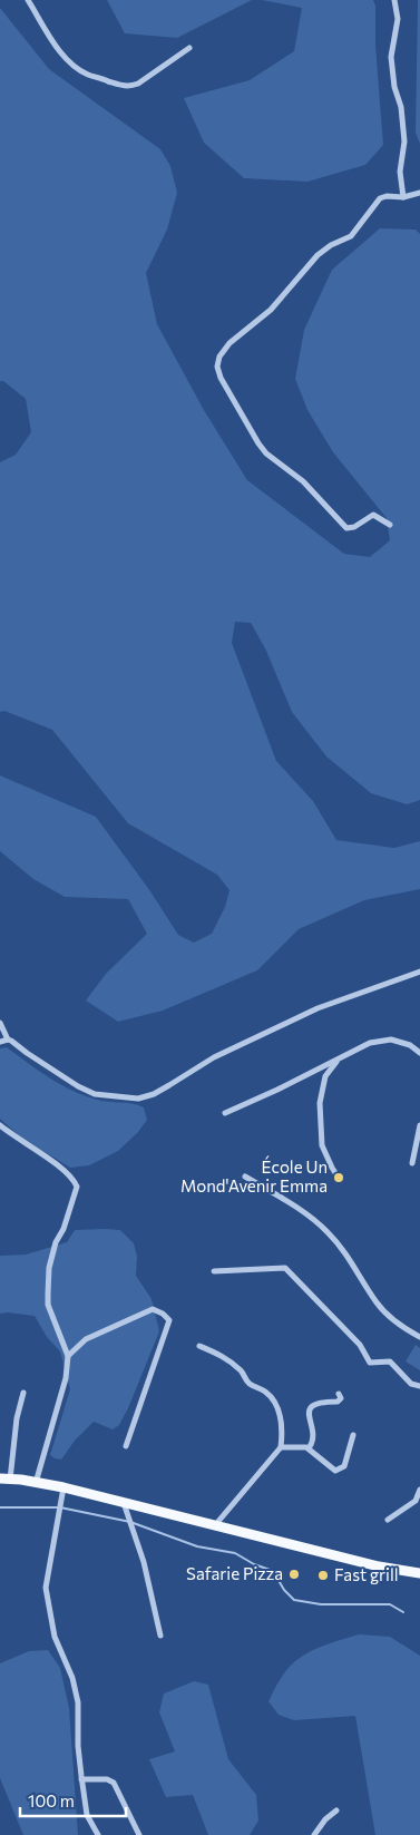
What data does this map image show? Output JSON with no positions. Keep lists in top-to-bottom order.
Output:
{
  "places": ["École Un Mond'Avenir Emma", "Safarie Pizza", "Fast grill"],
  "scale_bar": "100 m"
}
